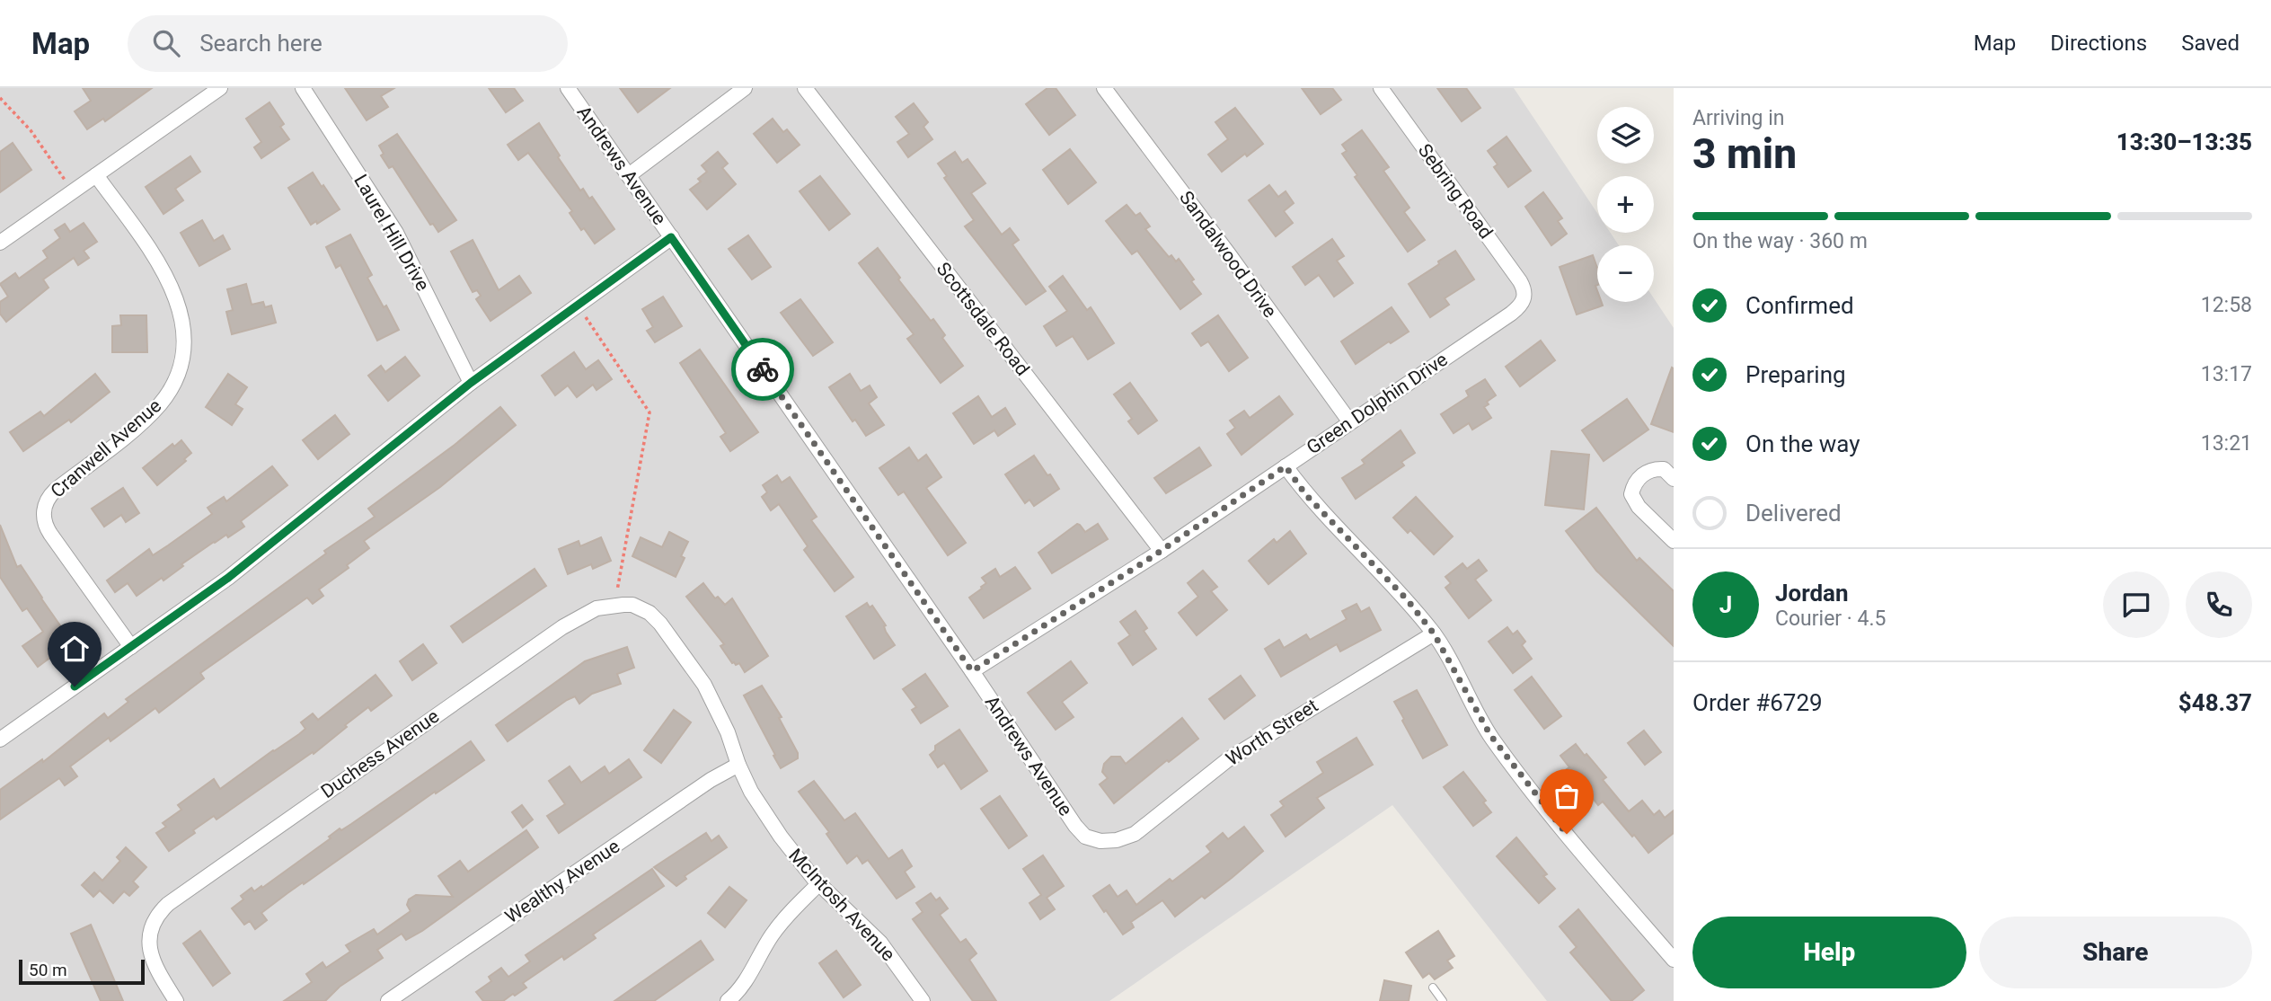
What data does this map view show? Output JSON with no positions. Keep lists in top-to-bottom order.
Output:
{
  "streets": {
    "street": [
      "Andrews Avenue",
      "Sebring Road",
      "Laurel Hill Drive",
      "Sandalwood Drive",
      "Scottsdale Road",
      "Green Dolphin Drive",
      "Cranwell Avenue",
      "Worth Street",
      "Duchess Avenue",
      "Wealthy Avenue",
      "McIntosh Avenue"
    ]
  },
  "crossings": [
    ["Andrews Avenue", "Green Dolphin Drive"],
    ["Andrews Avenue", "Worth Street"],
    ["Sebring Road", "Green Dolphin Drive"],
    ["Sandalwood Drive", "Green Dolphin Drive"],
    ["Scottsdale Road", "Green Dolphin Drive"],
    ["Duchess Avenue", "McIntosh Avenue"],
    ["Wealthy Avenue", "McIntosh Avenue"]
  ],
  "scale_bar": "50 m",
  "page": {
    "header": "Map",
    "search": "Search here",
    "nav": ["Map", "Directions", "Saved"],
    "heading": ["3 min", "Arriving in", "13:30–13:35"],
    "panel": [
      "Jordan",
      "Courier · 4.5",
      "Order #6729",
      "$48.37"
    ],
    "map_buttons": ["+", "−"],
    "bar": "On the way · 360 m",
    "list": [
      ["Confirmed", "12:58"],
      ["Preparing", "13:17"],
      ["On the way", "13:21"],
      "Delivered"
    ],
    "round": "J",
    "buttons": ["Help", "Share"],
    "scale": "50 m"
  }
}
